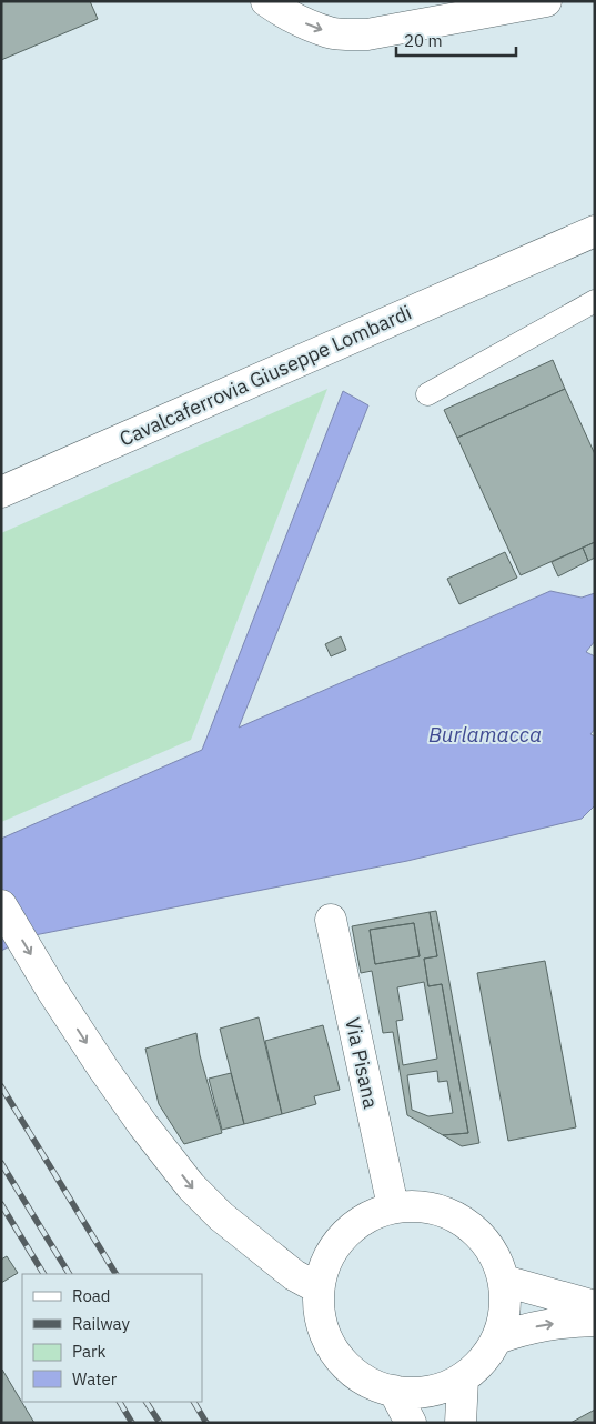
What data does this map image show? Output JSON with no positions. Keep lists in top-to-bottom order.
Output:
{
  "streets": {
    "street": ["Cavalcaferrovia Giuseppe Lombardi", "Via Pisana"]
  },
  "water": ["Burlamacca"],
  "legend": [
    "Road",
    "Railway",
    "Park",
    "Water"
  ],
  "scale_bar": "20 m"
}
